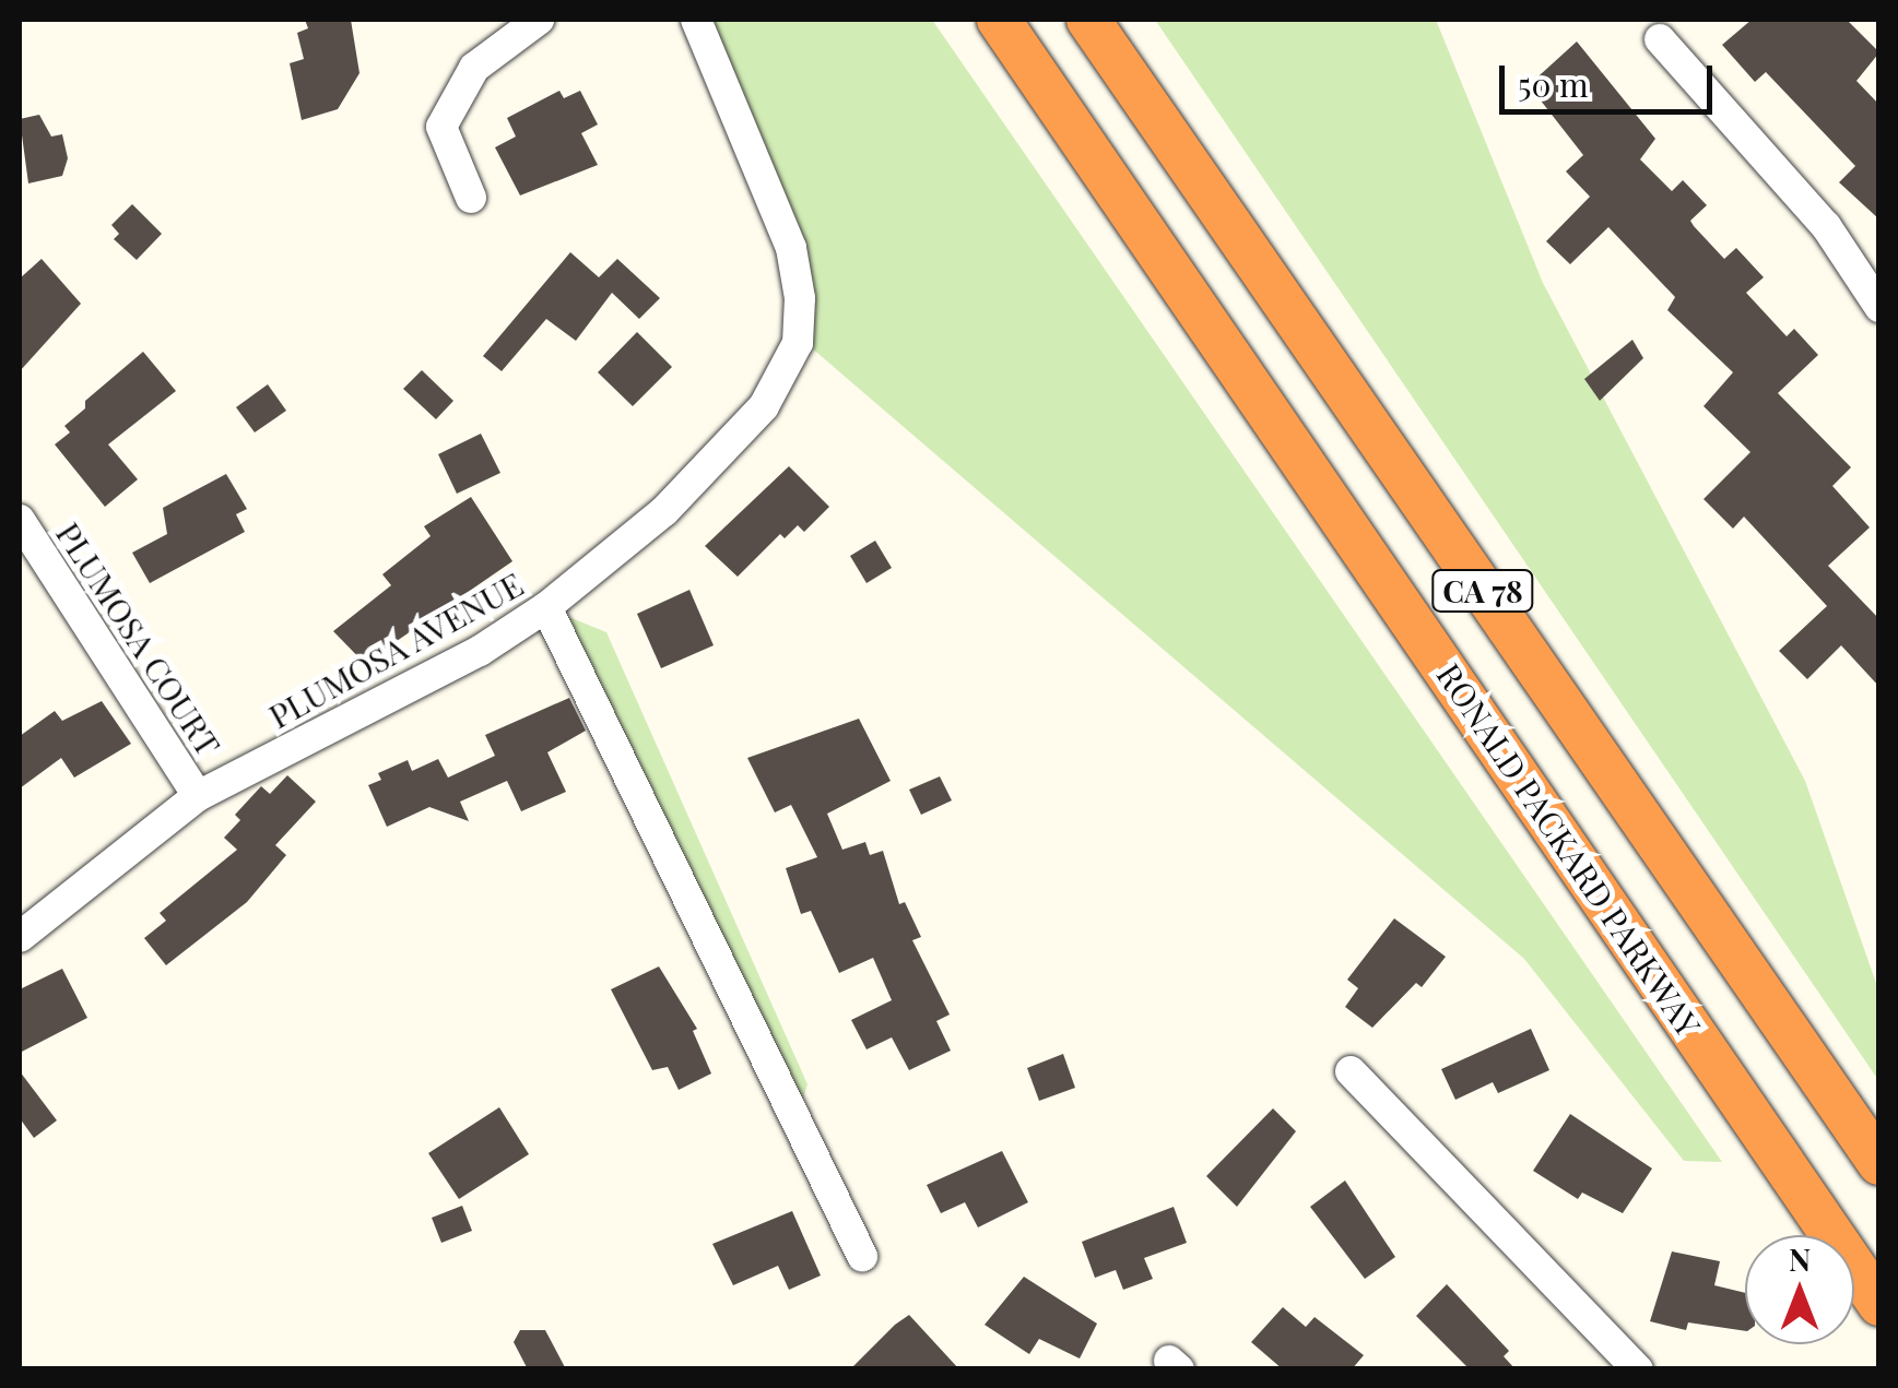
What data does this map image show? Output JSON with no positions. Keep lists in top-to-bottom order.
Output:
{
  "streets": {
    "highway": ["CA 78", "RONALD PACKARD PARKWAY"],
    "street": ["PLUMOSA COURT", "PLUMOSA AVENUE"]
  },
  "crossings": [
    ["PLUMOSA COURT", "PLUMOSA AVENUE"]
  ],
  "scale_bar": "50 m",
  "north": "top"
}
